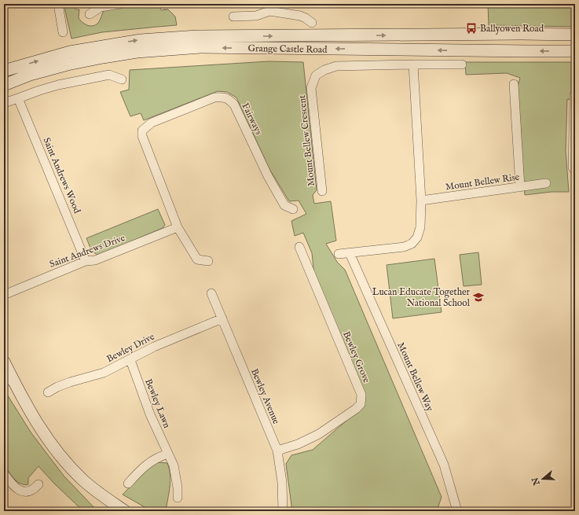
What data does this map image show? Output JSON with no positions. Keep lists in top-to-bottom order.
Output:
{
  "streets": {
    "main road": ["Grange Castle Road"],
    "street": [
      "Fairways",
      "Mount Bellew Crescent",
      "Saint Andrews Wood",
      "Mount Bellew Rise",
      "Saint Andrews Drive",
      "Bewley Drive",
      "Bewley Grove",
      "Mount Bellew Way",
      "Bewley Avenue",
      "Bewley Lawn"
    ]
  },
  "crossings": [
    ["Fairways", "Saint Andrews Drive"],
    ["Saint Andrews Wood", "Saint Andrews Drive"],
    ["Bewley Drive", "Bewley Avenue"],
    ["Bewley Drive", "Bewley Lawn"],
    ["Bewley Grove", "Bewley Avenue"]
  ],
  "places": {
    "bus stop": ["Ballyowen Road"],
    "school or university": ["Lucan Educate Together National School"]
  },
  "north": "left"
}
